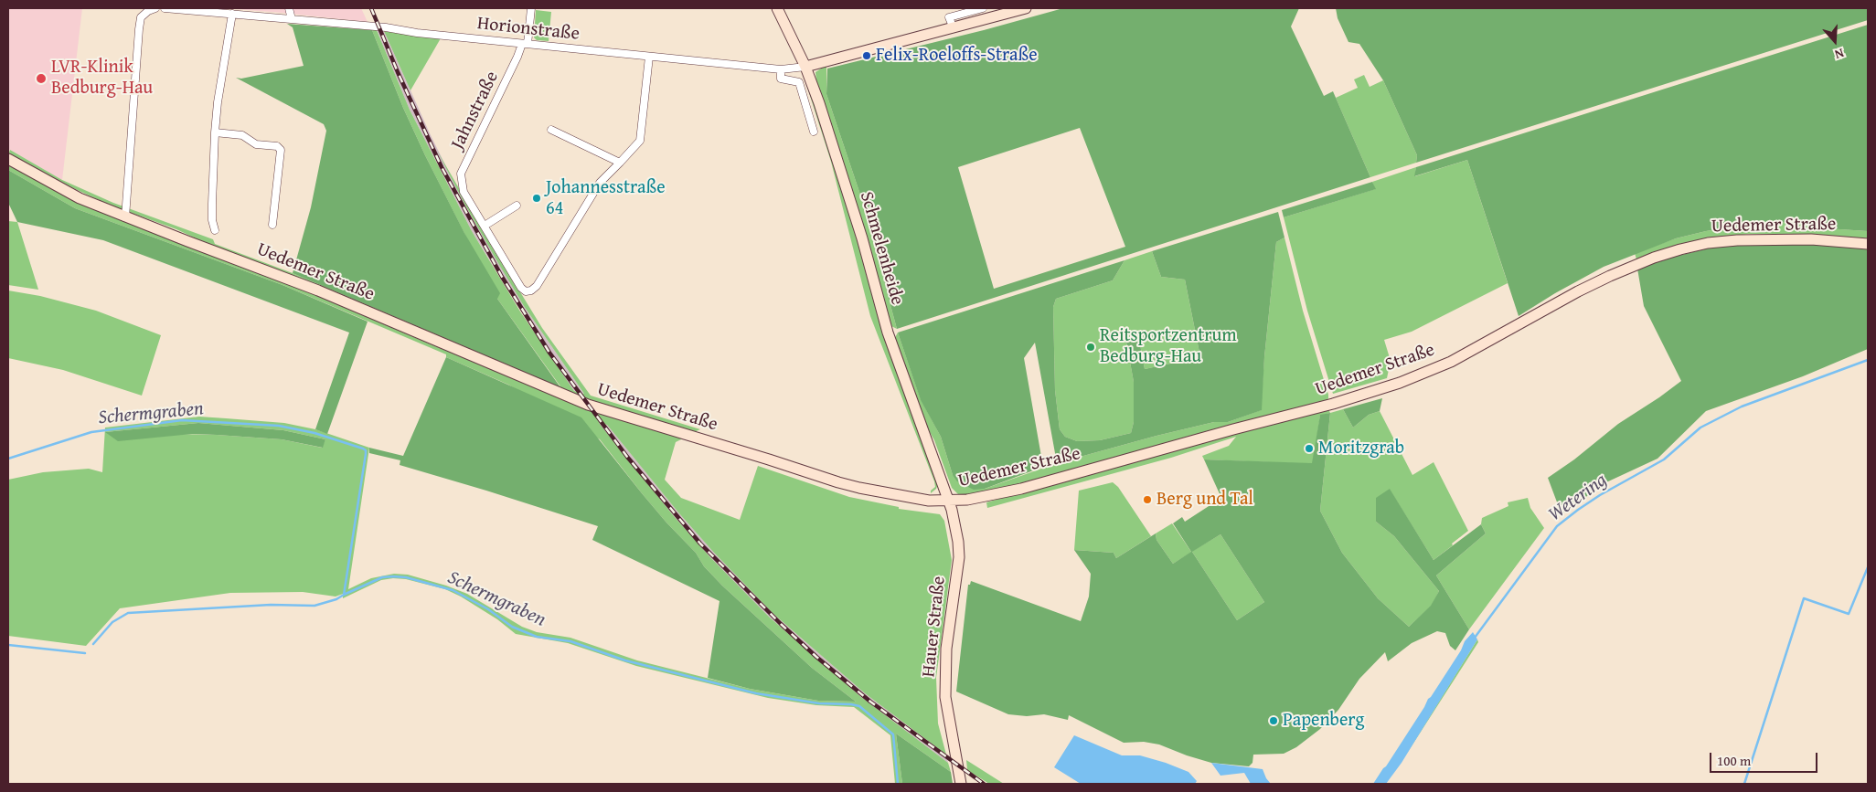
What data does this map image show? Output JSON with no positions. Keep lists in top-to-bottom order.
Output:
{
  "streets": {
    "main road": ["Uedemer Straße", "Schmelenheide", "Hauer Straße"],
    "street": ["Horionstraße", "Jahnstraße"]
  },
  "crossings": [
    ["Horionstraße", "Jahnstraße"],
    ["Horionstraße", "Schmelenheide"],
    ["Uedemer Straße", "Schmelenheide"],
    ["Uedemer Straße", "Hauer Straße"],
    ["Schmelenheide", "Hauer Straße"]
  ],
  "water": ["Schermgraben", "Wetering"],
  "places": [
    "Felix-Roeloffs-Straße",
    "LVR-Klinik Bedburg-Hau",
    "Johannesstraße 64",
    "Reitsportzentrum Bedburg-Hau",
    "Moritzgrab",
    "Berg und Tal",
    "Papenberg"
  ],
  "scale_bar": "100 m",
  "north": "bottom"
}
